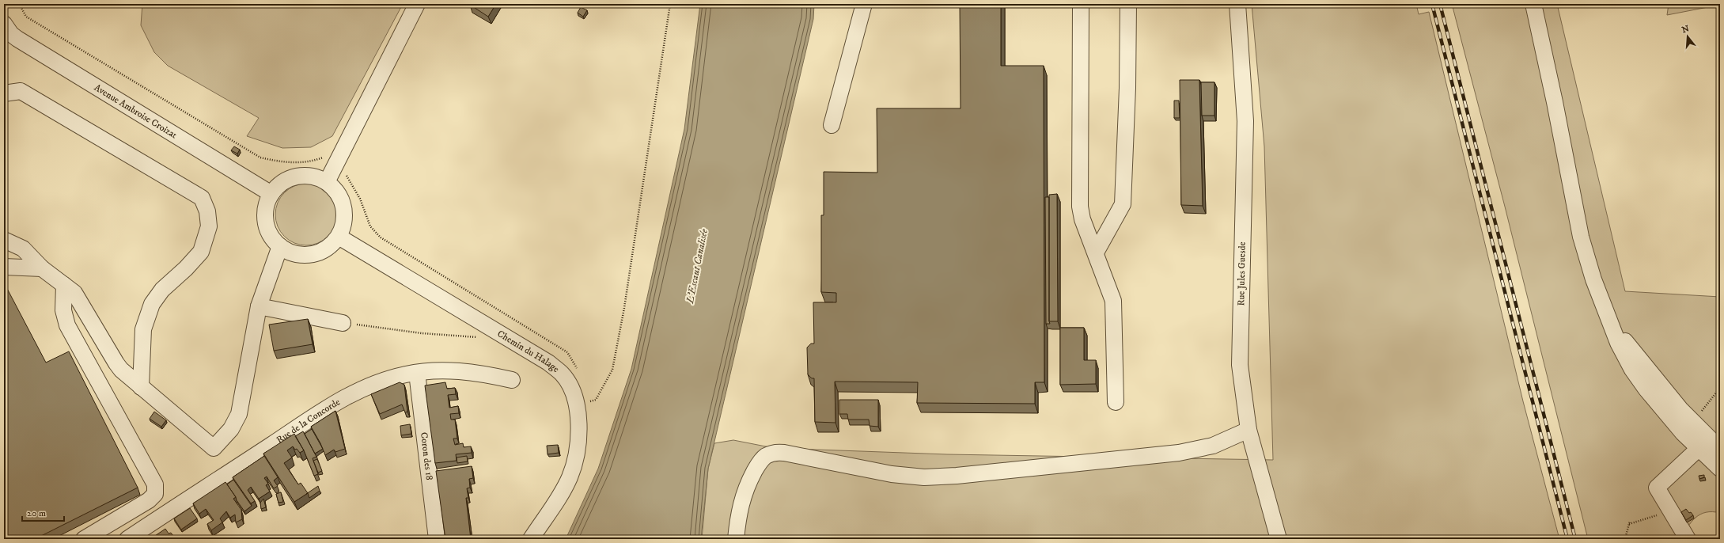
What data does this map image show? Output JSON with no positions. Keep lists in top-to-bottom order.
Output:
{
  "streets": {
    "street": [
      "Avenue Ambroise Croizat",
      "Rue Jules Guesde",
      "Chemin du Halage",
      "Rue de la Concorde",
      "Coron des 18"
    ]
  },
  "crossings": [
    ["Avenue Ambroise Croizat", "Chemin du Halage"],
    ["Rue de la Concorde", "Coron des 18"]
  ],
  "water": ["L'Escaut Canalisée"],
  "scale_bar": "20 m",
  "north": "top"
}
